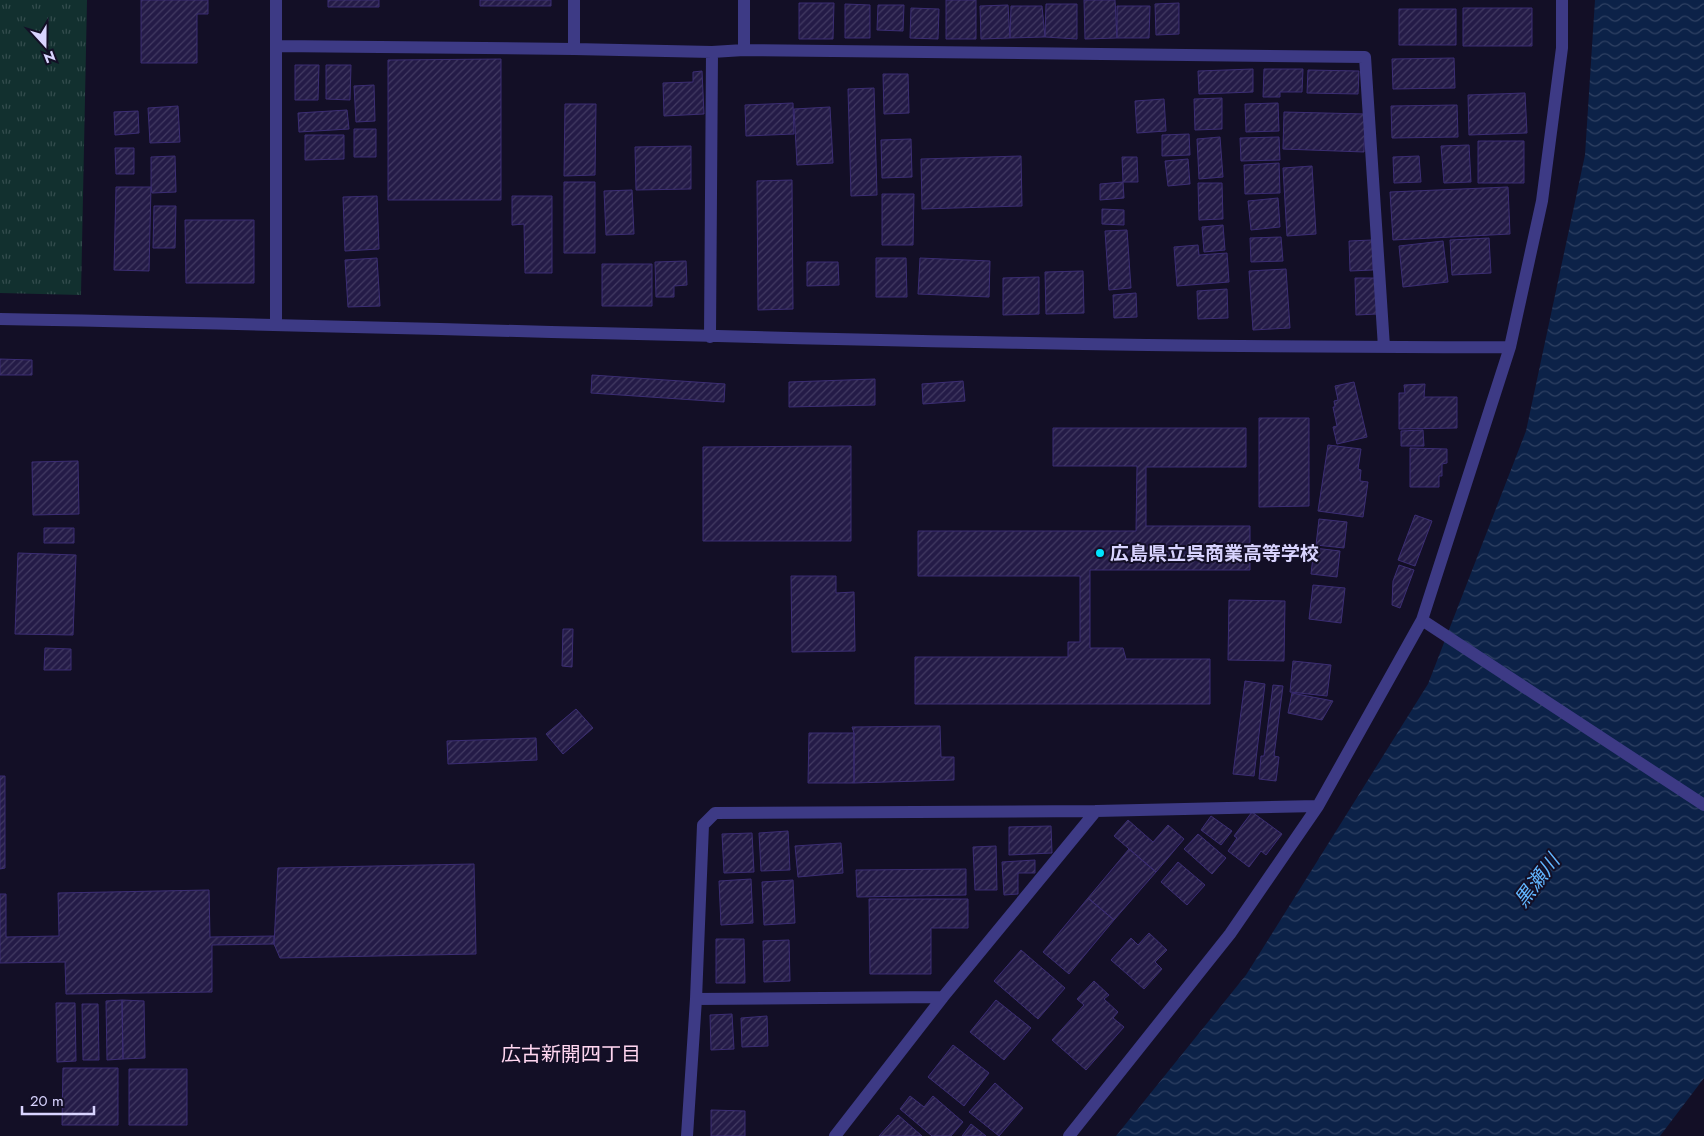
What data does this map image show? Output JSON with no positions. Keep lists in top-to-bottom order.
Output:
{
  "districts": ["広古新開四丁目"],
  "water": ["黒瀬川"],
  "places": ["広島県立呉商業高等学校"],
  "scale_bar": "20 m",
  "north": "bottom"
}
